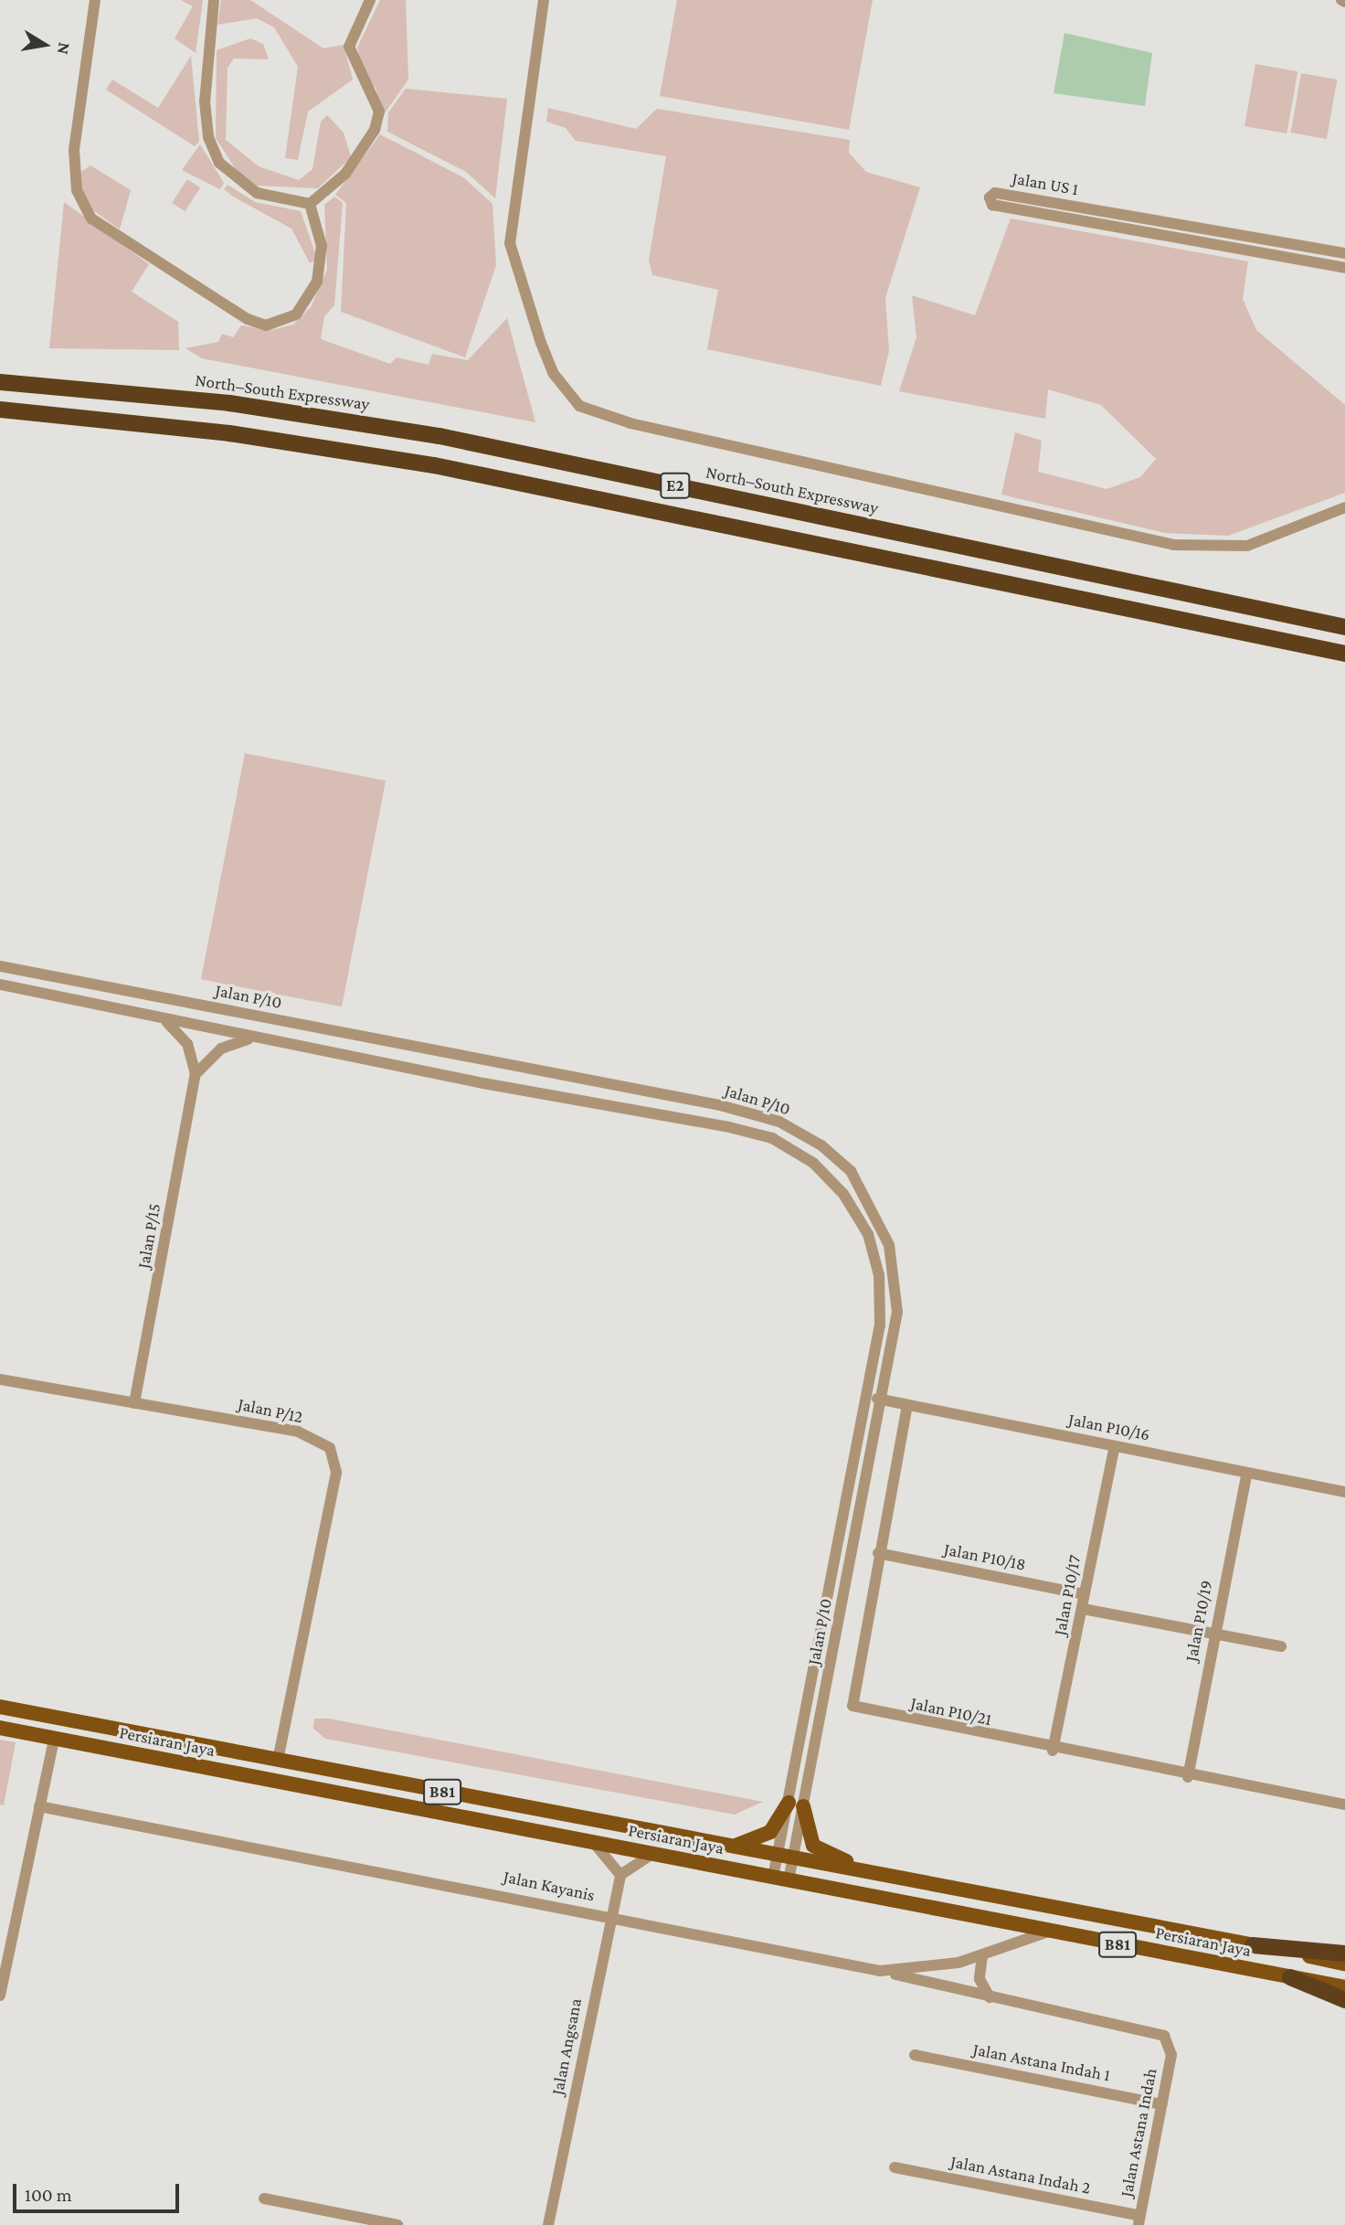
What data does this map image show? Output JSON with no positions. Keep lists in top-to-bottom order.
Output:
{
  "streets": {
    "highway": ["North–South Expressway", "E2"],
    "main road": ["Persiaran Jaya", "B81"],
    "street": [
      "Jalan US 1",
      "Jalan P/10",
      "Jalan P/15",
      "Jalan P/12",
      "Jalan P10/16",
      "Jalan P10/18",
      "Jalan P10/17",
      "Jalan P10/19",
      "Jalan P10/21",
      "Jalan Kayanis",
      "Jalan Angsana",
      "Jalan Astana Indah 1",
      "Jalan Astana Indah",
      "Jalan Astana Indah 2"
    ]
  },
  "crossings": [
    ["Jalan P/10", "Jalan P/15"],
    ["Jalan P/10", "Jalan P10/16"],
    ["Jalan P/10", "Persiaran Jaya"],
    ["Jalan P/15", "Jalan P/12"],
    ["Jalan P/12", "Persiaran Jaya"],
    ["Jalan P10/16", "Jalan P10/17"],
    ["Jalan P10/16", "Jalan P10/19"],
    ["Jalan P10/16", "Jalan P10/21"],
    ["Jalan P10/18", "Jalan P10/17"],
    ["Jalan P10/18", "Jalan P10/21"],
    ["Jalan P10/17", "Jalan P10/21"],
    ["Jalan P10/19", "Jalan P10/21"],
    ["Persiaran Jaya", "Jalan Kayanis"],
    ["Jalan Kayanis", "Jalan Angsana"],
    ["Jalan Kayanis", "Jalan Astana Indah"],
    ["Jalan Astana Indah 1", "Jalan Astana Indah"],
    ["Jalan Astana Indah", "Jalan Astana Indah 2"]
  ],
  "scale_bar": "100 m",
  "north": "right"
}
